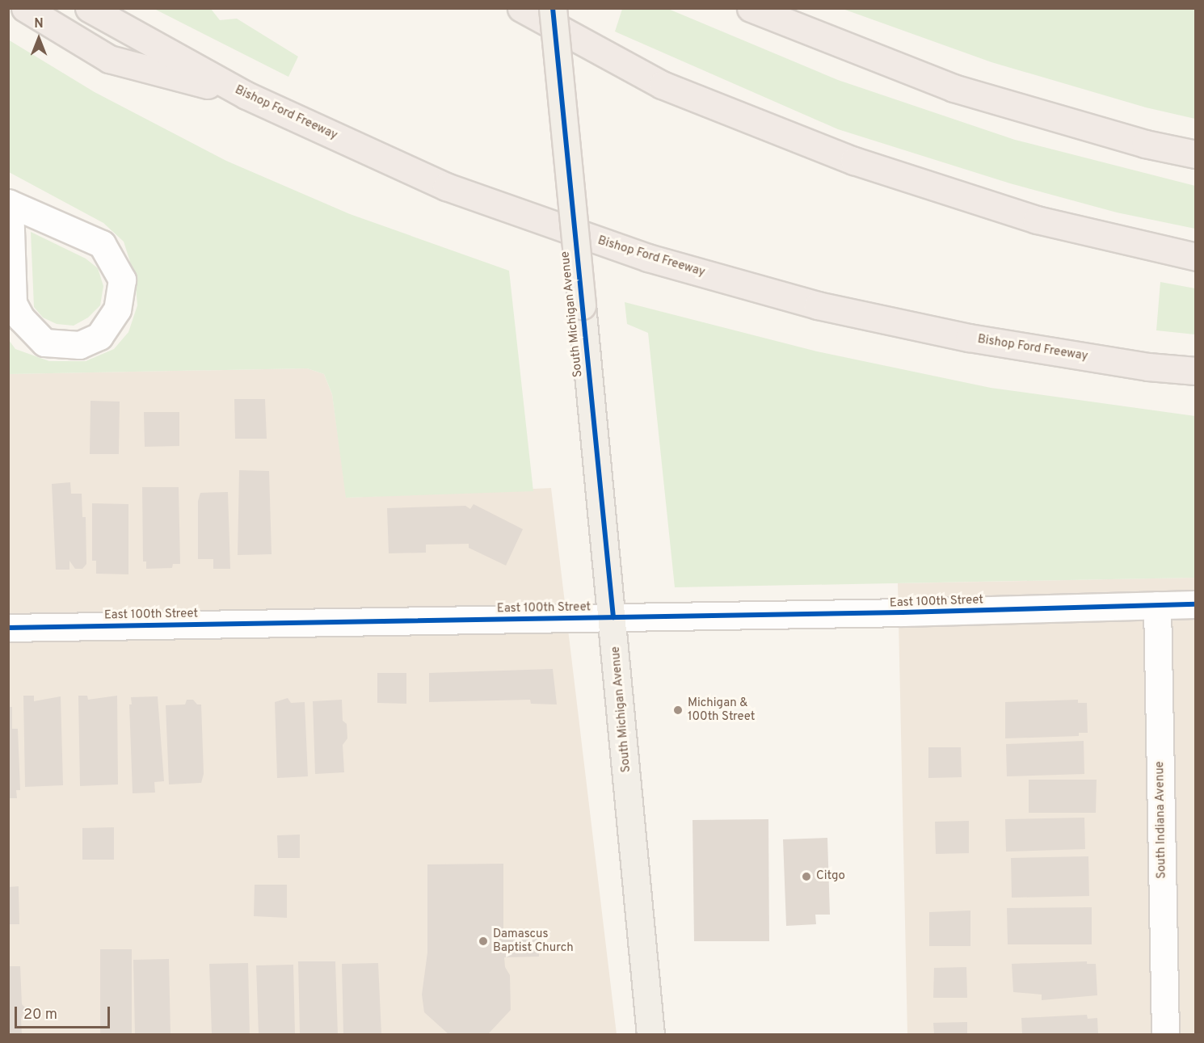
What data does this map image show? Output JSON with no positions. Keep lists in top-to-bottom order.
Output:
{
  "streets": {
    "highway": ["Bishop Ford Freeway"],
    "main road": ["South Michigan Avenue"],
    "street": ["East 100th Street", "South Indiana Avenue"]
  },
  "crossings": [
    ["South Michigan Avenue", "East 100th Street"],
    ["East 100th Street", "South Indiana Avenue"]
  ],
  "places": ["Michigan & 100th Street", "Citgo", "Damascus Baptist Church"],
  "scale_bar": "20 m",
  "north": "top"
}
